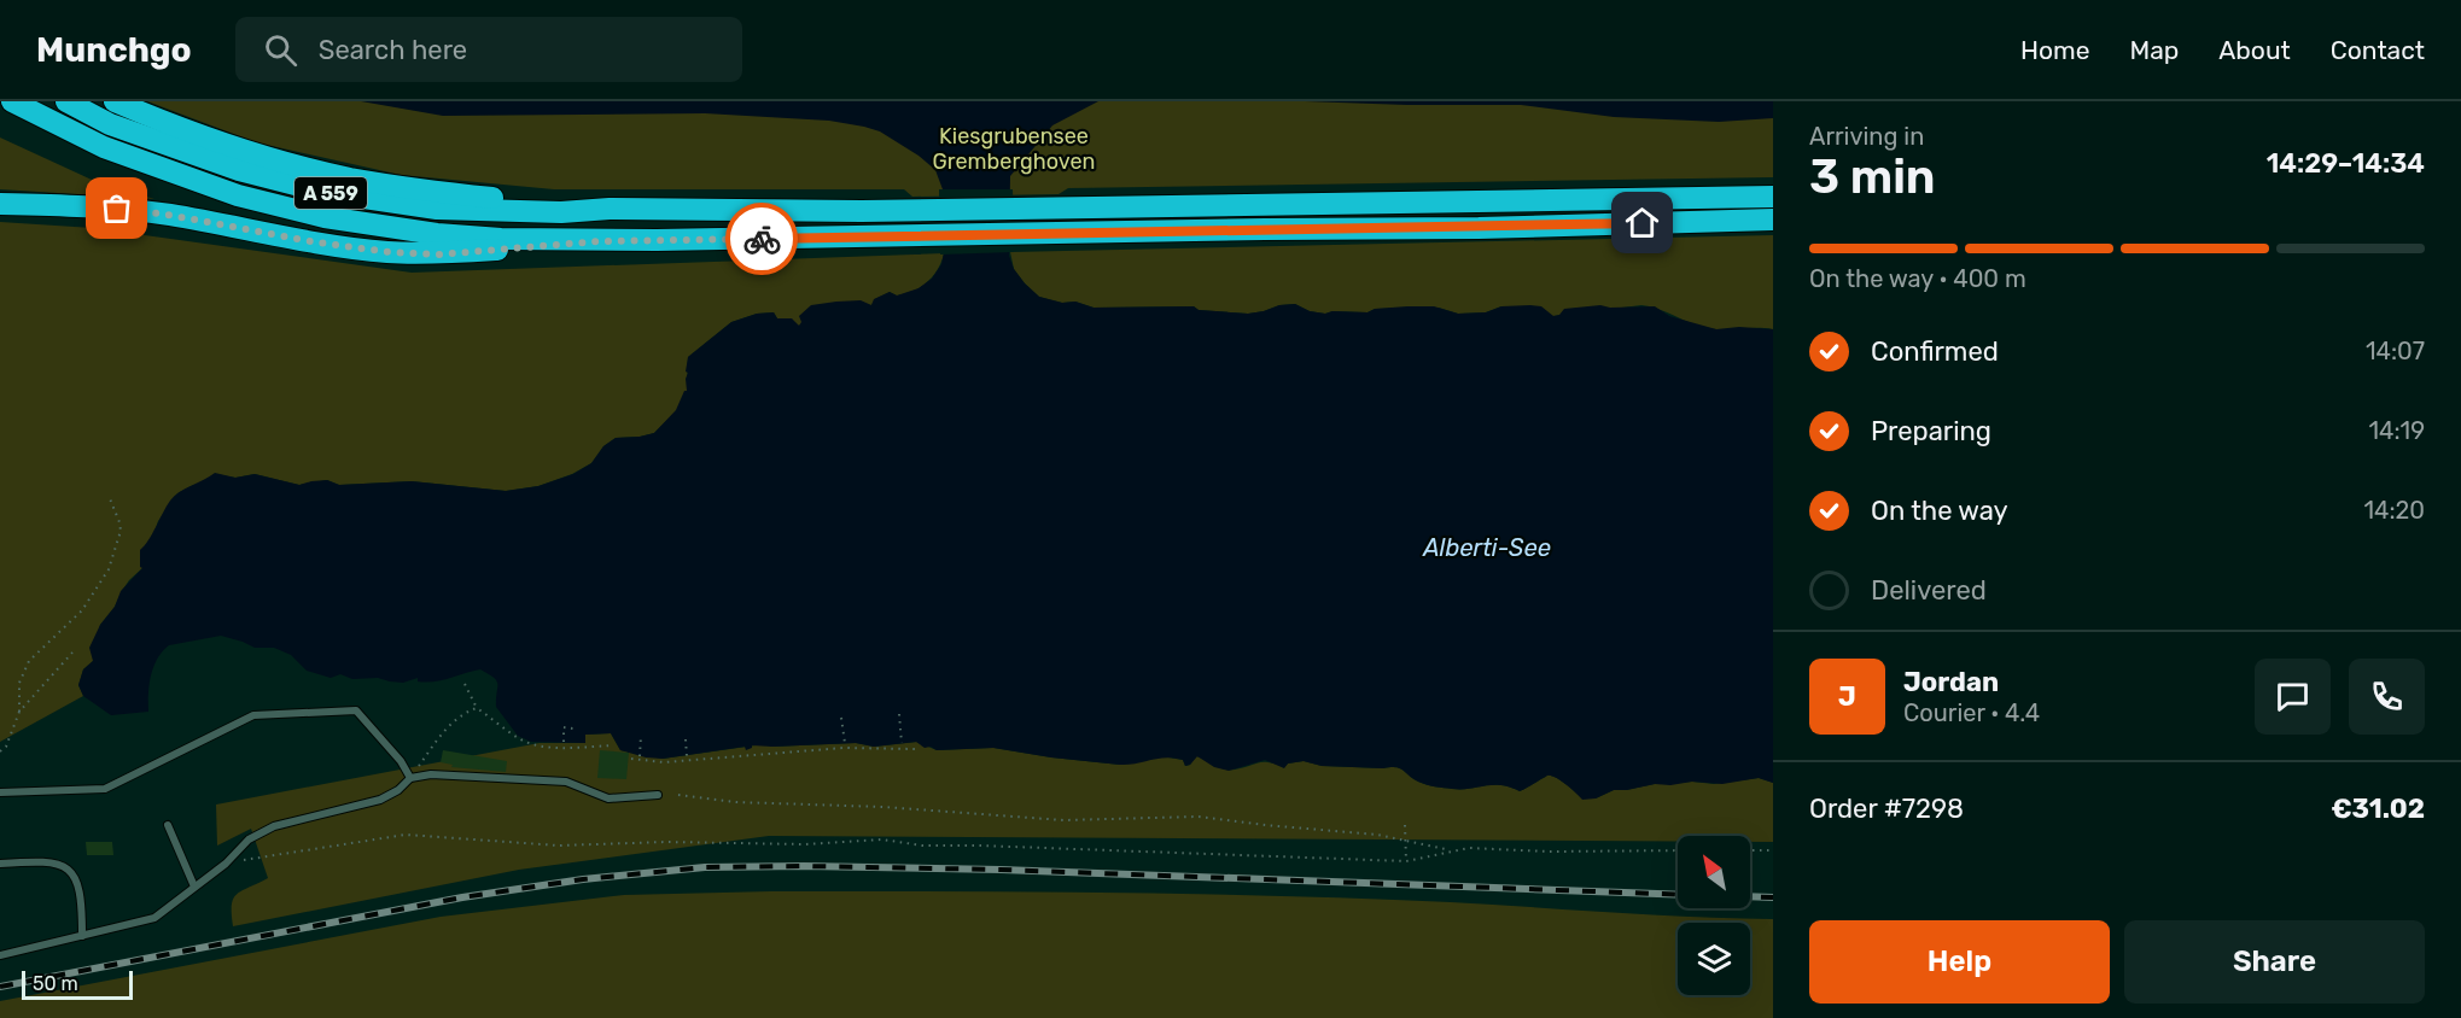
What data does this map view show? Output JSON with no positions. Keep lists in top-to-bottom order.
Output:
{
  "streets": {
    "highway": ["A 559"]
  },
  "water": ["Alberti-See"],
  "parks": ["Kiesgrubensee Gremberghoven"],
  "scale_bar": "50 m",
  "north": "top left",
  "page": {
    "header": "Munchgo",
    "search": "Search here",
    "nav": [
      "Home",
      "Map",
      "About",
      "Contact"
    ],
    "heading": ["3 min", "Arriving in", "14:29–14:34"],
    "panel": [
      "Jordan",
      "Courier · 4.4",
      "Order #7298",
      "€31.02"
    ],
    "bar": "On the way · 400 m",
    "list": [
      ["Confirmed", "14:07"],
      ["Preparing", "14:19"],
      ["On the way", "14:20"],
      "Delivered"
    ],
    "round": "J",
    "buttons": ["Help", "Share"],
    "scale": "50 m"
  }
}
